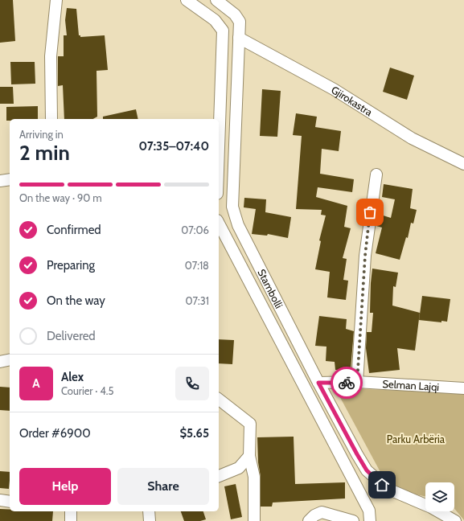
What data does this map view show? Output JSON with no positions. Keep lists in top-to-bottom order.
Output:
{
  "streets": {
    "street": ["Gjirokastra", "Stambolli", "Selman Lajqi"]
  },
  "crossings": [
    ["Gjirokastra", "Stambolli"],
    ["Stambolli", "Selman Lajqi"]
  ],
  "parks": ["Parku Arbëria"],
  "page": {
    "heading": ["2 min", "Arriving in", "07:35–07:40"],
    "panel": [
      "Alex",
      "Courier · 4.5",
      "Order #6900",
      "$5.65"
    ],
    "bar": "On the way · 90 m",
    "list": [
      ["Confirmed", "07:06"],
      ["Preparing", "07:18"],
      ["On the way", "07:31"],
      "Delivered"
    ],
    "round": "A",
    "buttons": ["Help", "Share"]
  }
}
